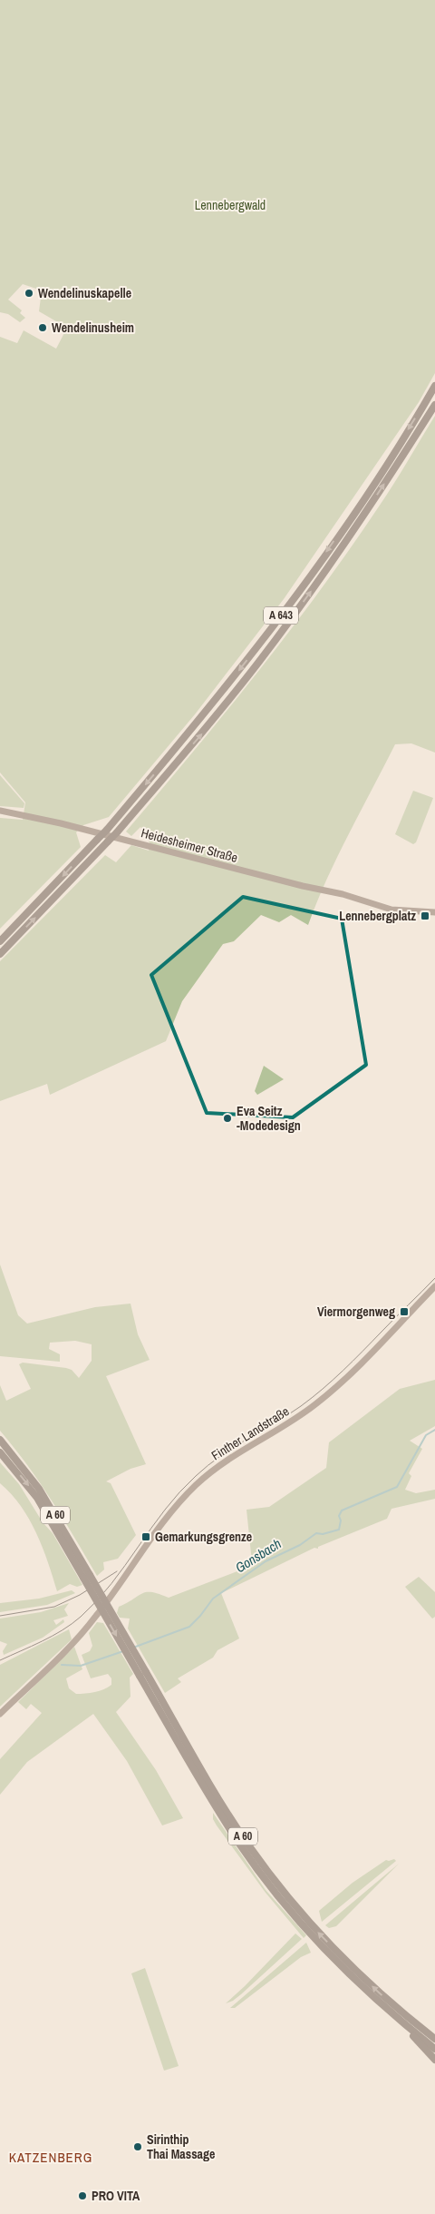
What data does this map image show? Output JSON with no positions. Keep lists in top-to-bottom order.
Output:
{
  "streets": {
    "highway": ["A 643", "A 60"],
    "main road": ["Heidesheimer Straße", "Finther Landstraße"]
  },
  "districts": ["KATZENBERG"],
  "water": ["Gonsbach"],
  "parks": ["Lennebergwald"],
  "places": {
    "other": [
      "Wendelinuskapelle",
      "Wendelinusheim",
      "Eva Seitz -Modedesign",
      "Sirinthip Thai Massage",
      "PRO VITA"
    ],
    "transit": ["Lennebergplatz", "Viermorgenweg", "Gemarkungsgrenze"]
  }
}
